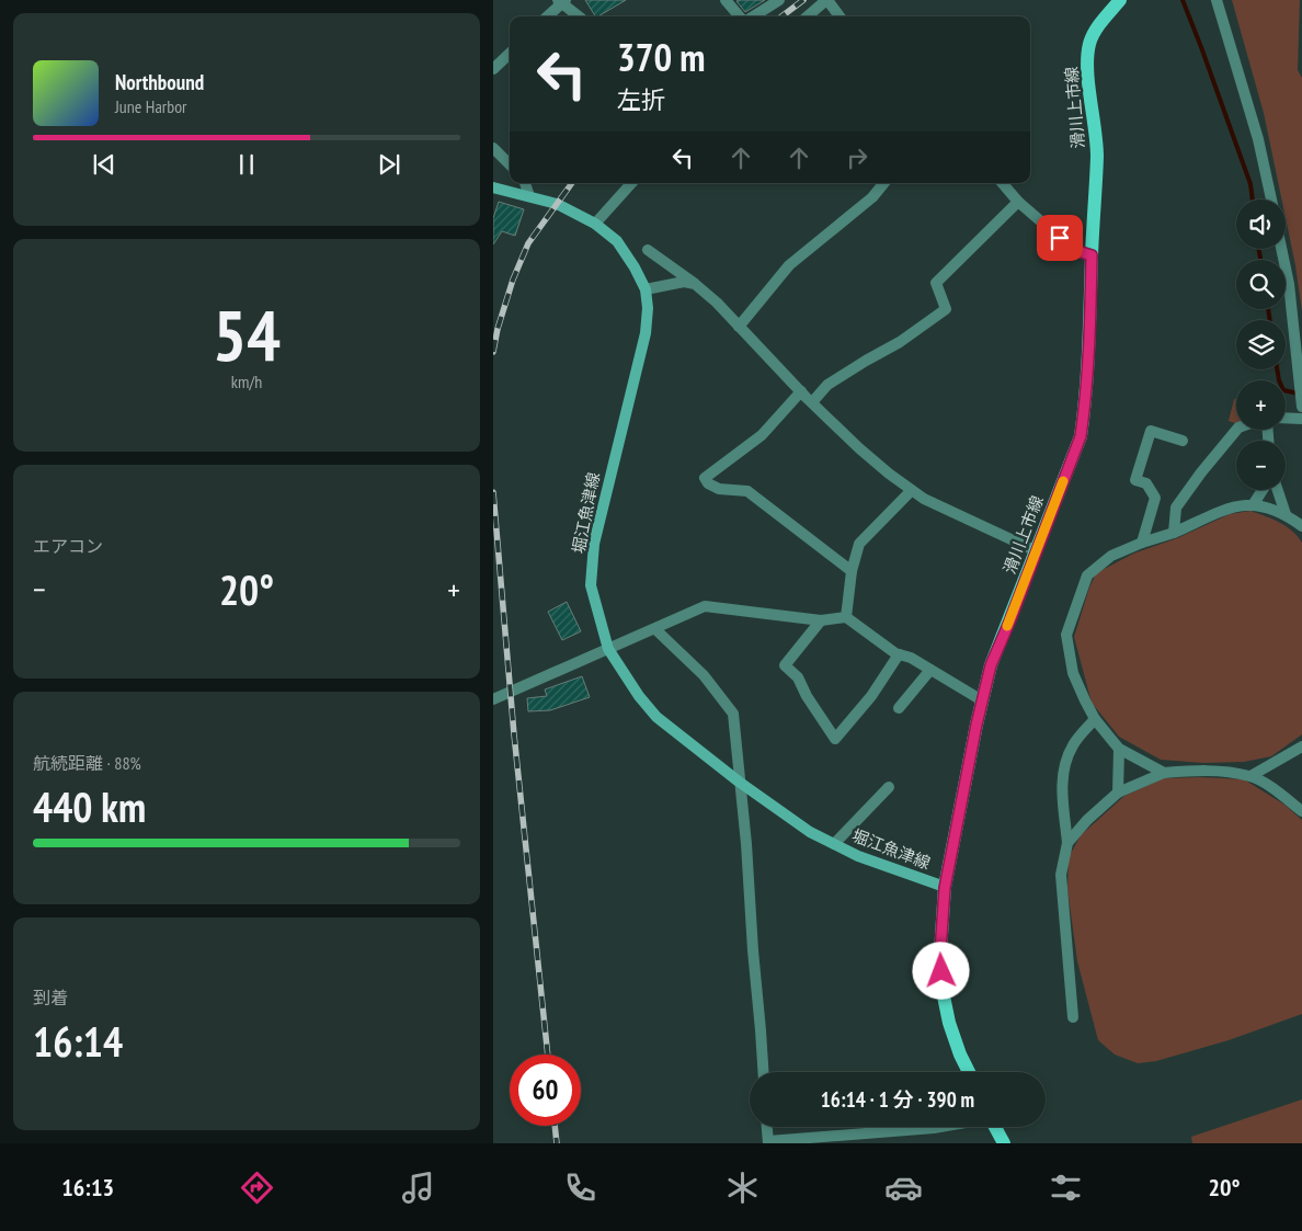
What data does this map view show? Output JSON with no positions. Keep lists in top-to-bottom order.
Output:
{
  "streets": {
    "main road": ["滑川上市線", "堀江魚津線"]
  },
  "crossings": [
    ["滑川上市線", "堀江魚津線"]
  ],
  "page": {
    "turn": ["370 m", "左折"],
    "song": ["Northbound", "June Harbor"],
    "map_buttons": ["+", "−"],
    "tile": [
      ["54", "km/h"],
      "エアコン",
      ["航続距離 · 88%", "440 km"],
      ["到着", "16:14"]
    ],
    "heat": ["−", "20°", "+"],
    "limit": "60",
    "trip": "16:14 · 1 分 · 390 m",
    "tabs": ["16:13", "20°"]
  }
}
